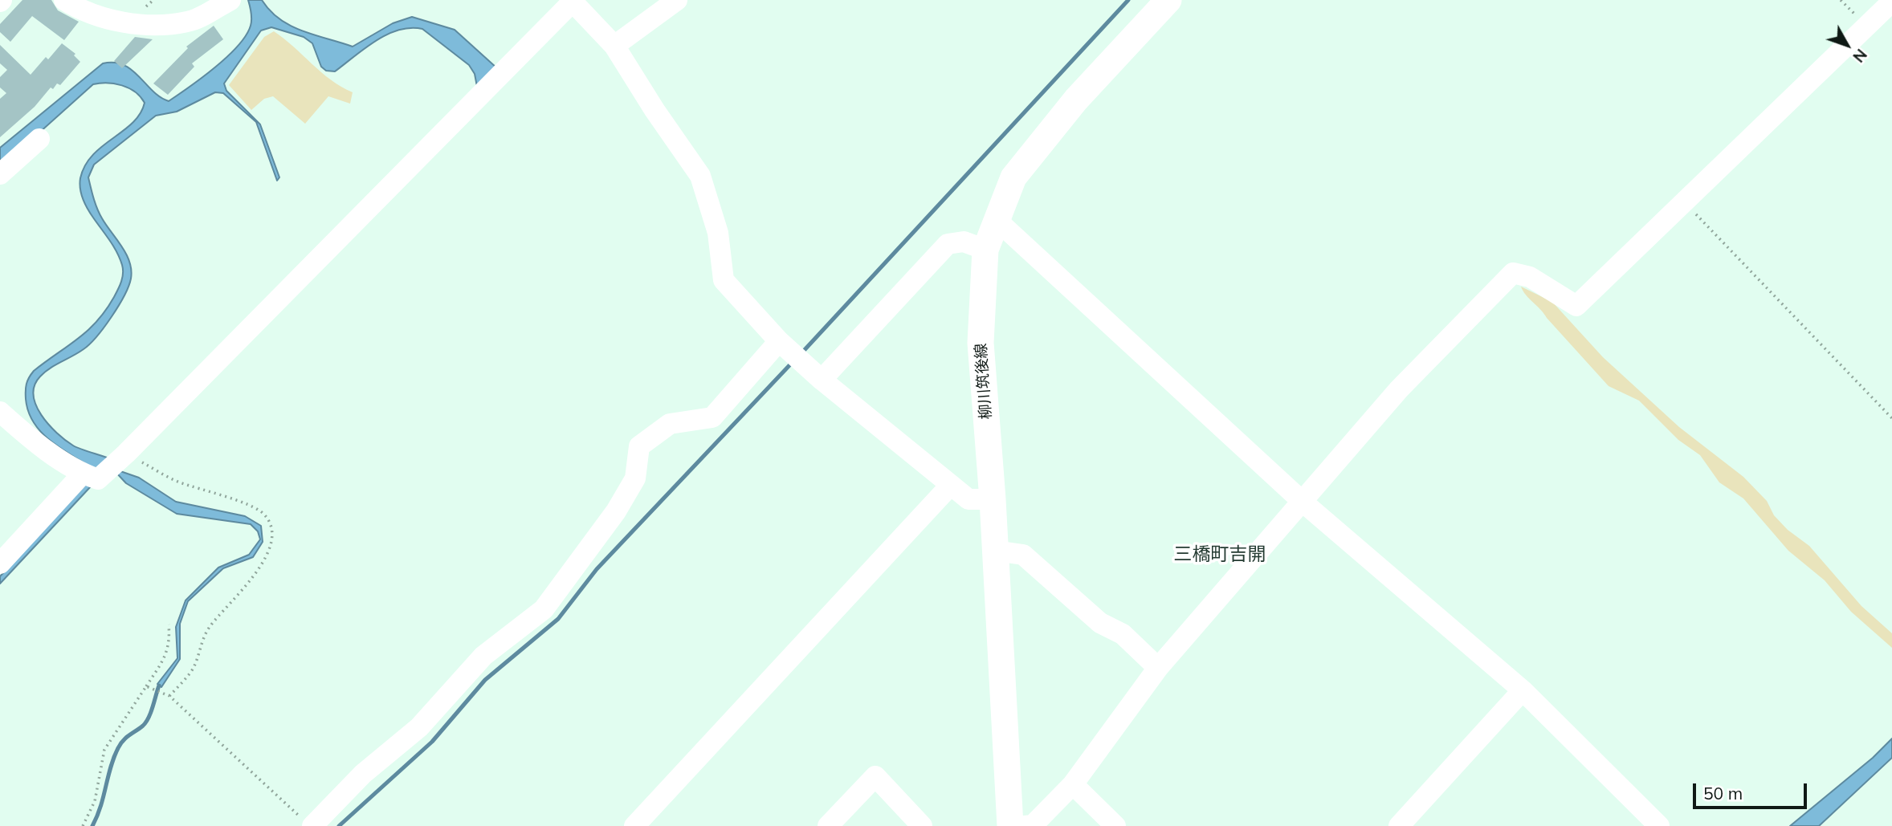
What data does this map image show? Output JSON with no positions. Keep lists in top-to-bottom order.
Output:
{
  "streets": {
    "main road": ["柳川筑後線"]
  },
  "districts": ["三橋町吉開"],
  "scale_bar": "50 m",
  "north": "bottom right"
}
